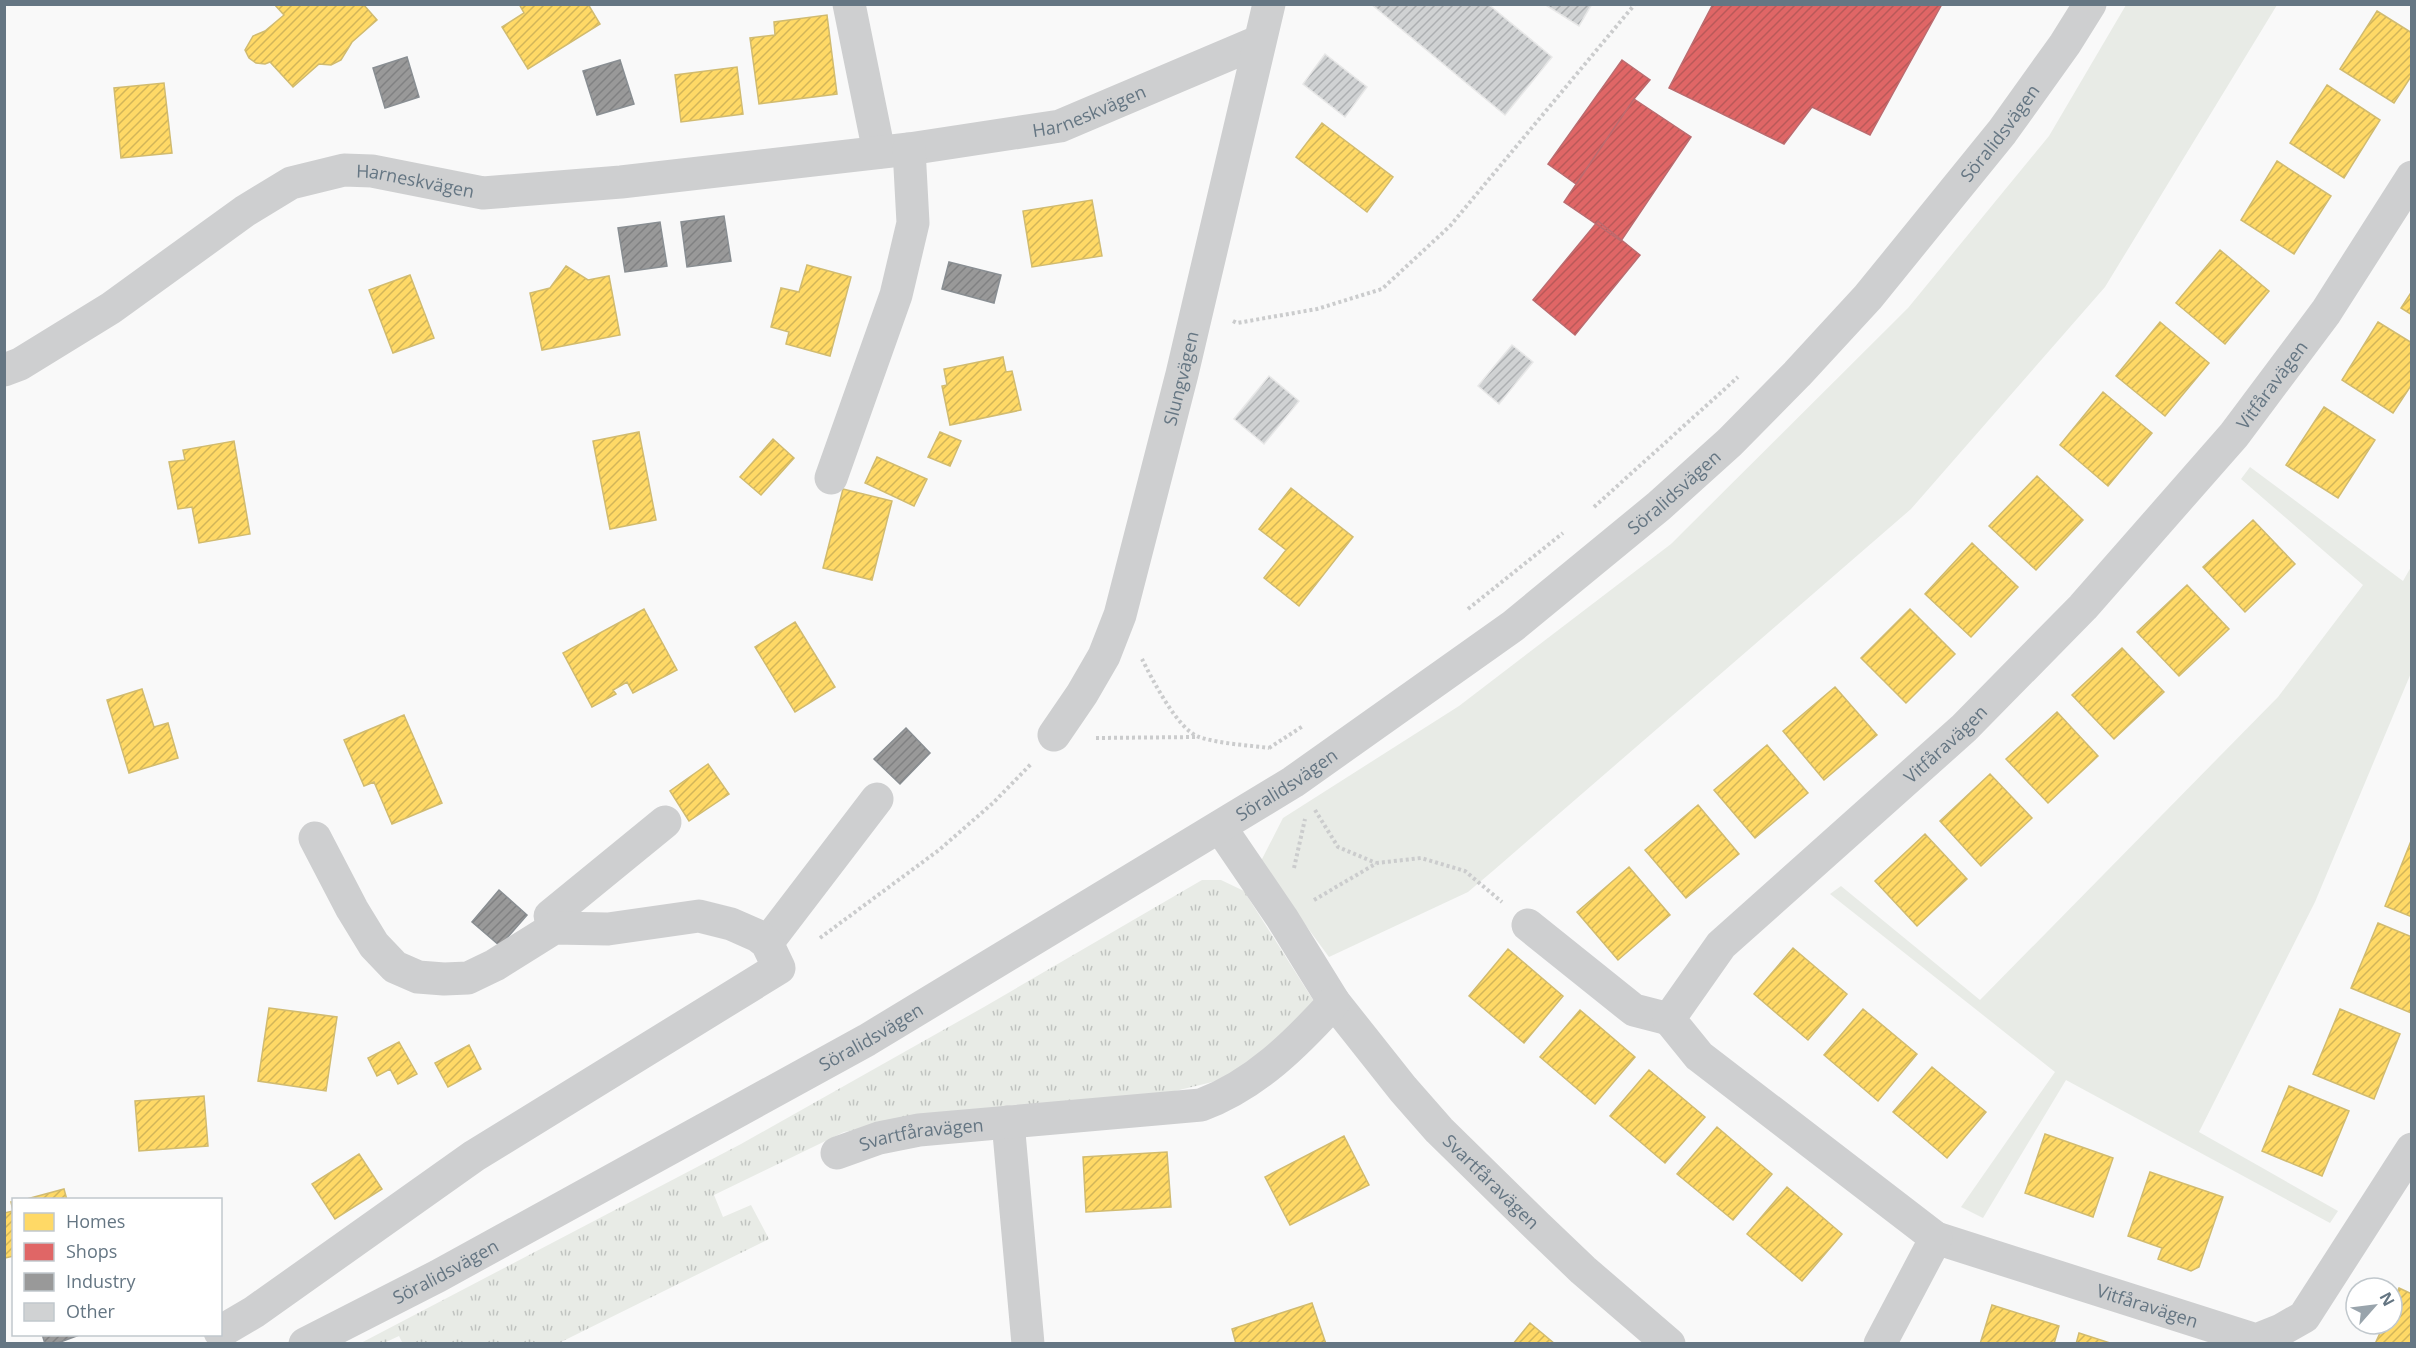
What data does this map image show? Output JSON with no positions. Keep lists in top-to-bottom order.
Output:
{
  "streets": {
    "street": [
      "Harneskvägen",
      "Söralidsvägen",
      "Slungvägen",
      "Vitfåravägen",
      "Svartfåravägen"
    ]
  },
  "crossings": [
    ["Harneskvägen", "Slungvägen"],
    ["Söralidsvägen", "Svartfåravägen"]
  ],
  "legend": [
    "Homes",
    "Shops",
    "Industry",
    "Other"
  ],
  "north": "top right"
}
